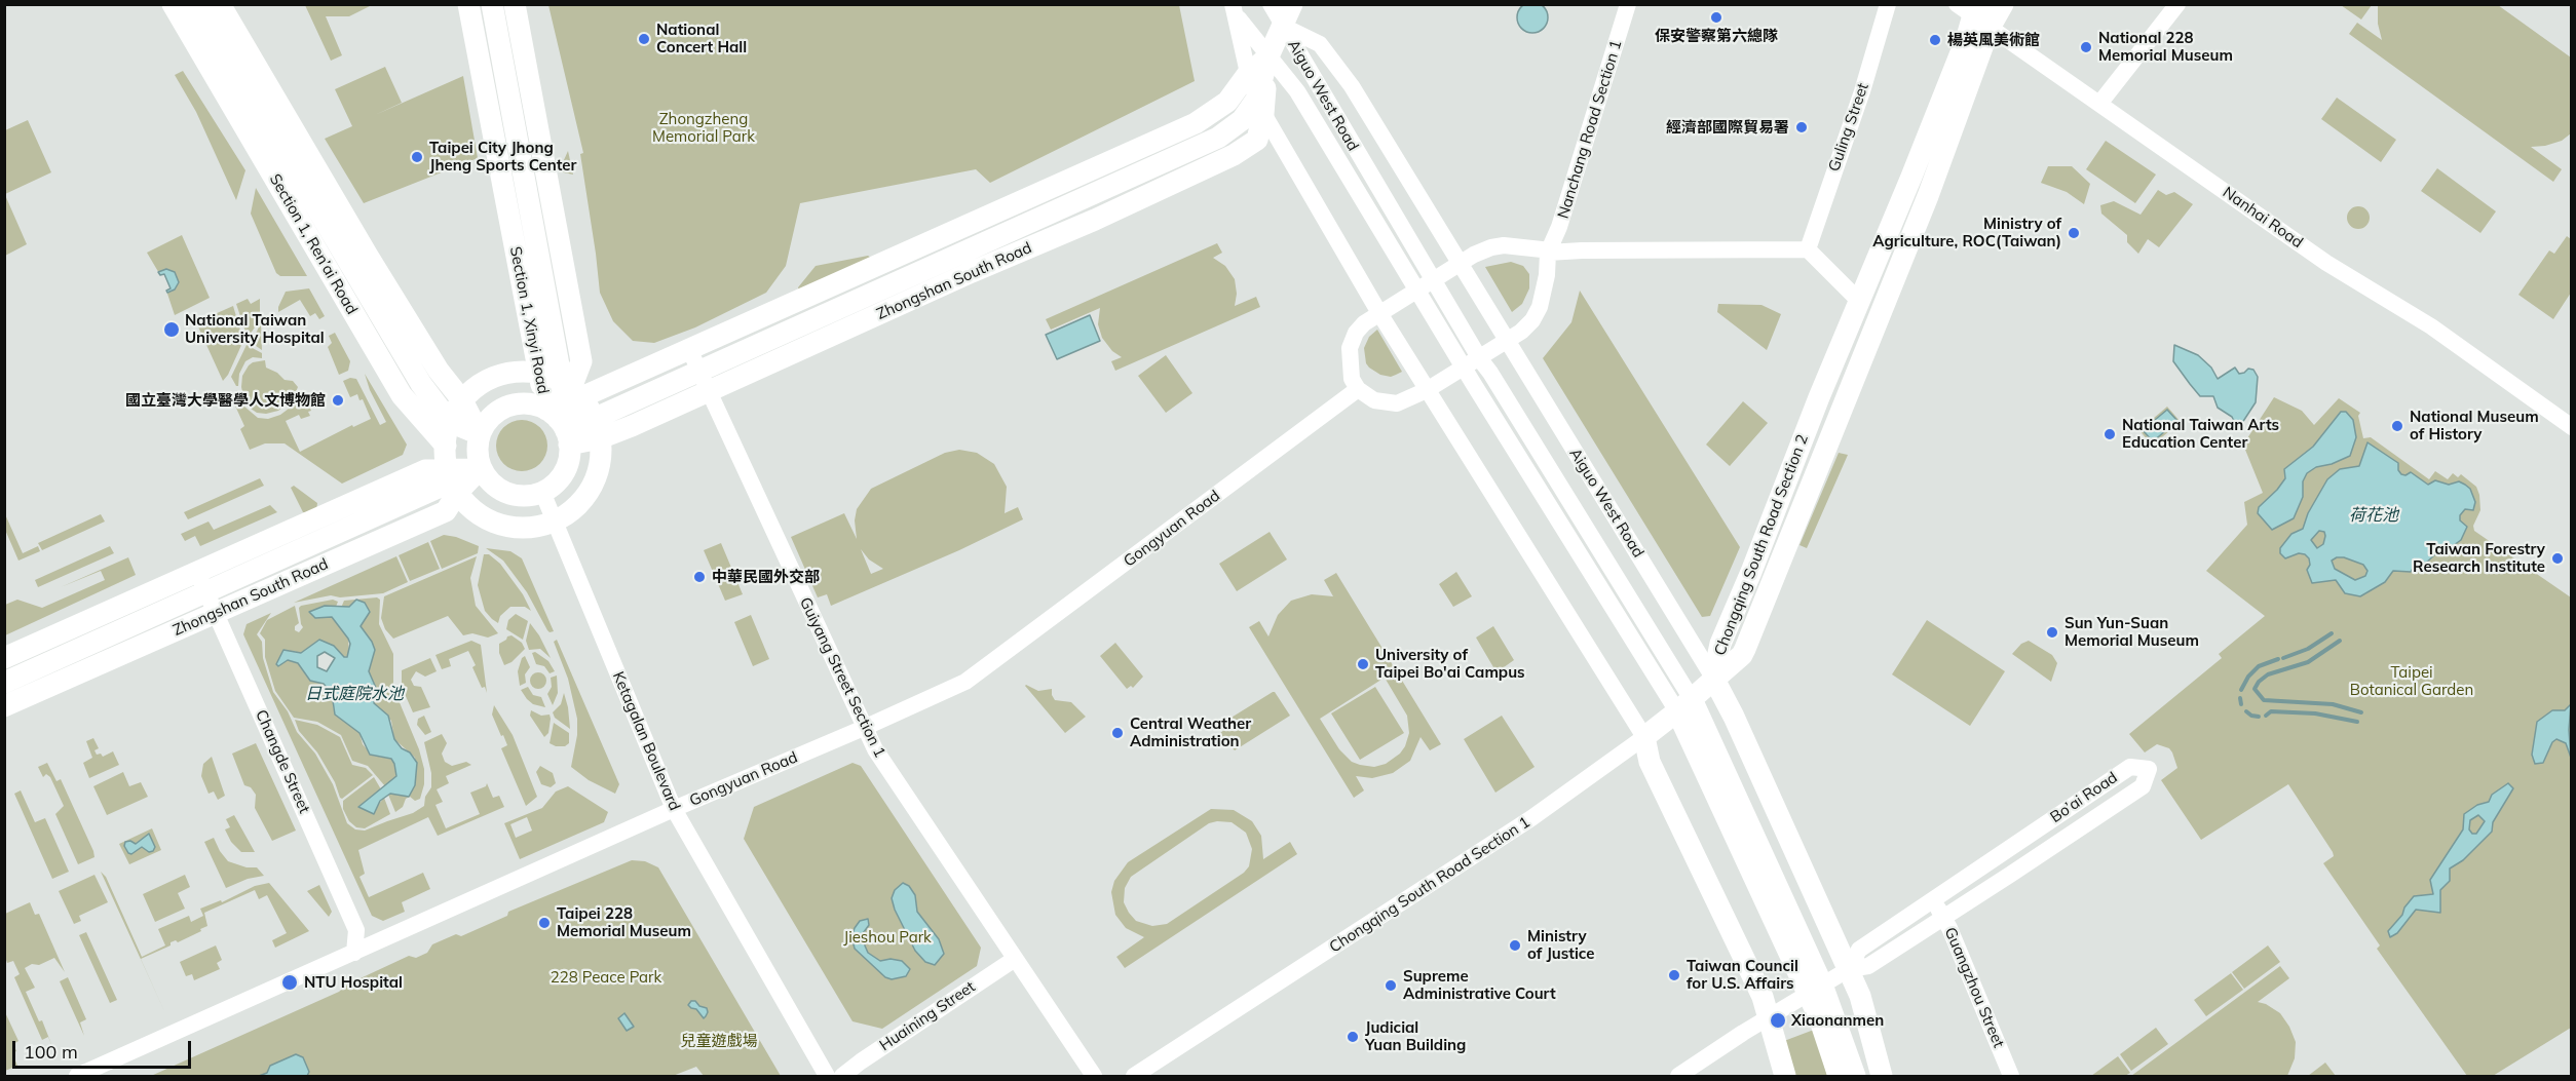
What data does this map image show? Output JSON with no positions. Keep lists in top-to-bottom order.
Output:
{
  "streets": {
    "main road": [
      "Aiguo West Road",
      "Section 1, Ren’ai Road",
      "Zhongshan South Road",
      "Section 1, Xinyi Road",
      "Chongqing South Road Section 2",
      "Chongqing South Road Section 1"
    ],
    "street": [
      "Guling Street",
      "Nanchang Road Section 1",
      "Nanhai Road",
      "Gongyuan Road",
      "Guiyang Street Section 1",
      "Ketagalan Boulevard",
      "Changde Street",
      "Bo’ai Road",
      "Guangzhou Street",
      "Huaining Street"
    ]
  },
  "crossings": [
    ["Aiguo West Road", "Nanchang Road Section 1"],
    ["Aiguo West Road", "Zhongshan South Road"],
    ["Aiguo West Road", "Chongqing South Road Section 2"],
    ["Aiguo West Road", "Bo’ai Road"],
    ["Aiguo West Road", "Chongqing South Road Section 1"],
    ["Nanchang Road Section 1", "Gongyuan Road"],
    ["Nanhai Road", "Chongqing South Road Section 2"],
    ["Zhongshan South Road", "Section 1, Xinyi Road"],
    ["Zhongshan South Road", "Guiyang Street Section 1"],
    ["Zhongshan South Road", "Ketagalan Boulevard"],
    ["Zhongshan South Road", "Changde Street"],
    ["Section 1, Xinyi Road", "Ketagalan Boulevard"],
    ["Gongyuan Road", "Guiyang Street Section 1"],
    ["Gongyuan Road", "Ketagalan Boulevard"],
    ["Gongyuan Road", "Changde Street"],
    ["Chongqing South Road Section 2", "Chongqing South Road Section 1"],
    ["Guiyang Street Section 1", "Huaining Street"],
    ["Bo’ai Road", "Guangzhou Street"]
  ],
  "water": ["荷花池", "日式庭院水池"],
  "parks": [
    "Zhongzheng Memorial Park",
    "Taipei Botanical Garden",
    "Jieshou Park",
    "228 Peace Park",
    "兒童遊戲場"
  ],
  "places": [
    "保安警察第六總隊",
    "National Concert Hall",
    "楊英風美術館",
    "National 228 Memorial Museum",
    "經濟部國際貿易署",
    "Taipei City Jhong Jheng Sports Center",
    "Ministry of Agriculture, ROC(Taiwan)",
    "National Taiwan University Hospital",
    "國立臺灣大學醫學人文博物館",
    "National Museum of History",
    "National Taiwan Arts Education Center",
    "Taiwan Forestry Research Institute",
    "中華民國外交部",
    "Sun Yun-Suan Memorial Museum",
    "University of Taipei Bo'ai Campus",
    "Central Weather Administration",
    "Taipei 228 Memorial Museum",
    "Ministry of Justice",
    "Taiwan Council for U.S. Affairs",
    "NTU Hospital",
    "Supreme Administrative Court",
    "Xiaonanmen",
    "Judicial Yuan Building"
  ],
  "scale_bar": "100 m"
}
